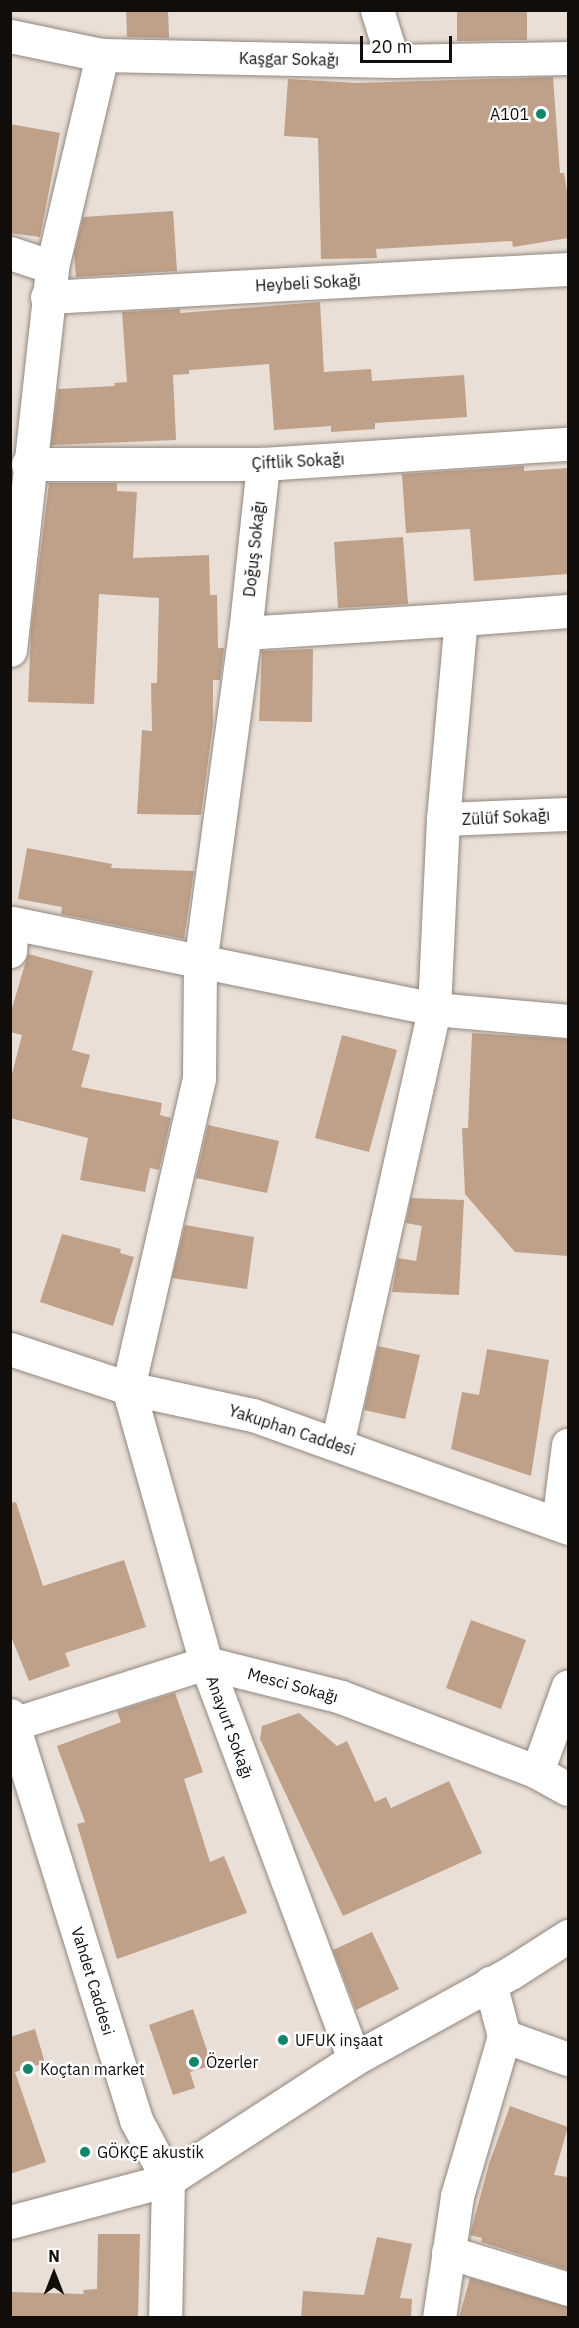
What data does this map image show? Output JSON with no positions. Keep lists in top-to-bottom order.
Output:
{
  "streets": {
    "street": [
      "Kaşgar Sokağı",
      "Heybeli Sokağı",
      "Çiftlik Sokağı",
      "Doğuş Sokağı",
      "Zülüf Sokağı",
      "Yakuphan Caddesi",
      "Mesci Sokağı",
      "Anayurt Sokağı",
      "Vahdet Caddesi"
    ]
  },
  "crossings": [
    ["Çiftlik Sokağı", "Doğuş Sokağı"],
    ["Doğuş Sokağı", "Yakuphan Caddesi"],
    ["Doğuş Sokağı", "Anayurt Sokağı"],
    ["Yakuphan Caddesi", "Anayurt Sokağı"],
    ["Mesci Sokağı", "Anayurt Sokağı"]
  ],
  "places": [
    "A101",
    "UFUK inşaat",
    "Özerler",
    "Koçtan market",
    "GÖKÇE akustik"
  ],
  "scale_bar": "20 m",
  "north": "top"
}
